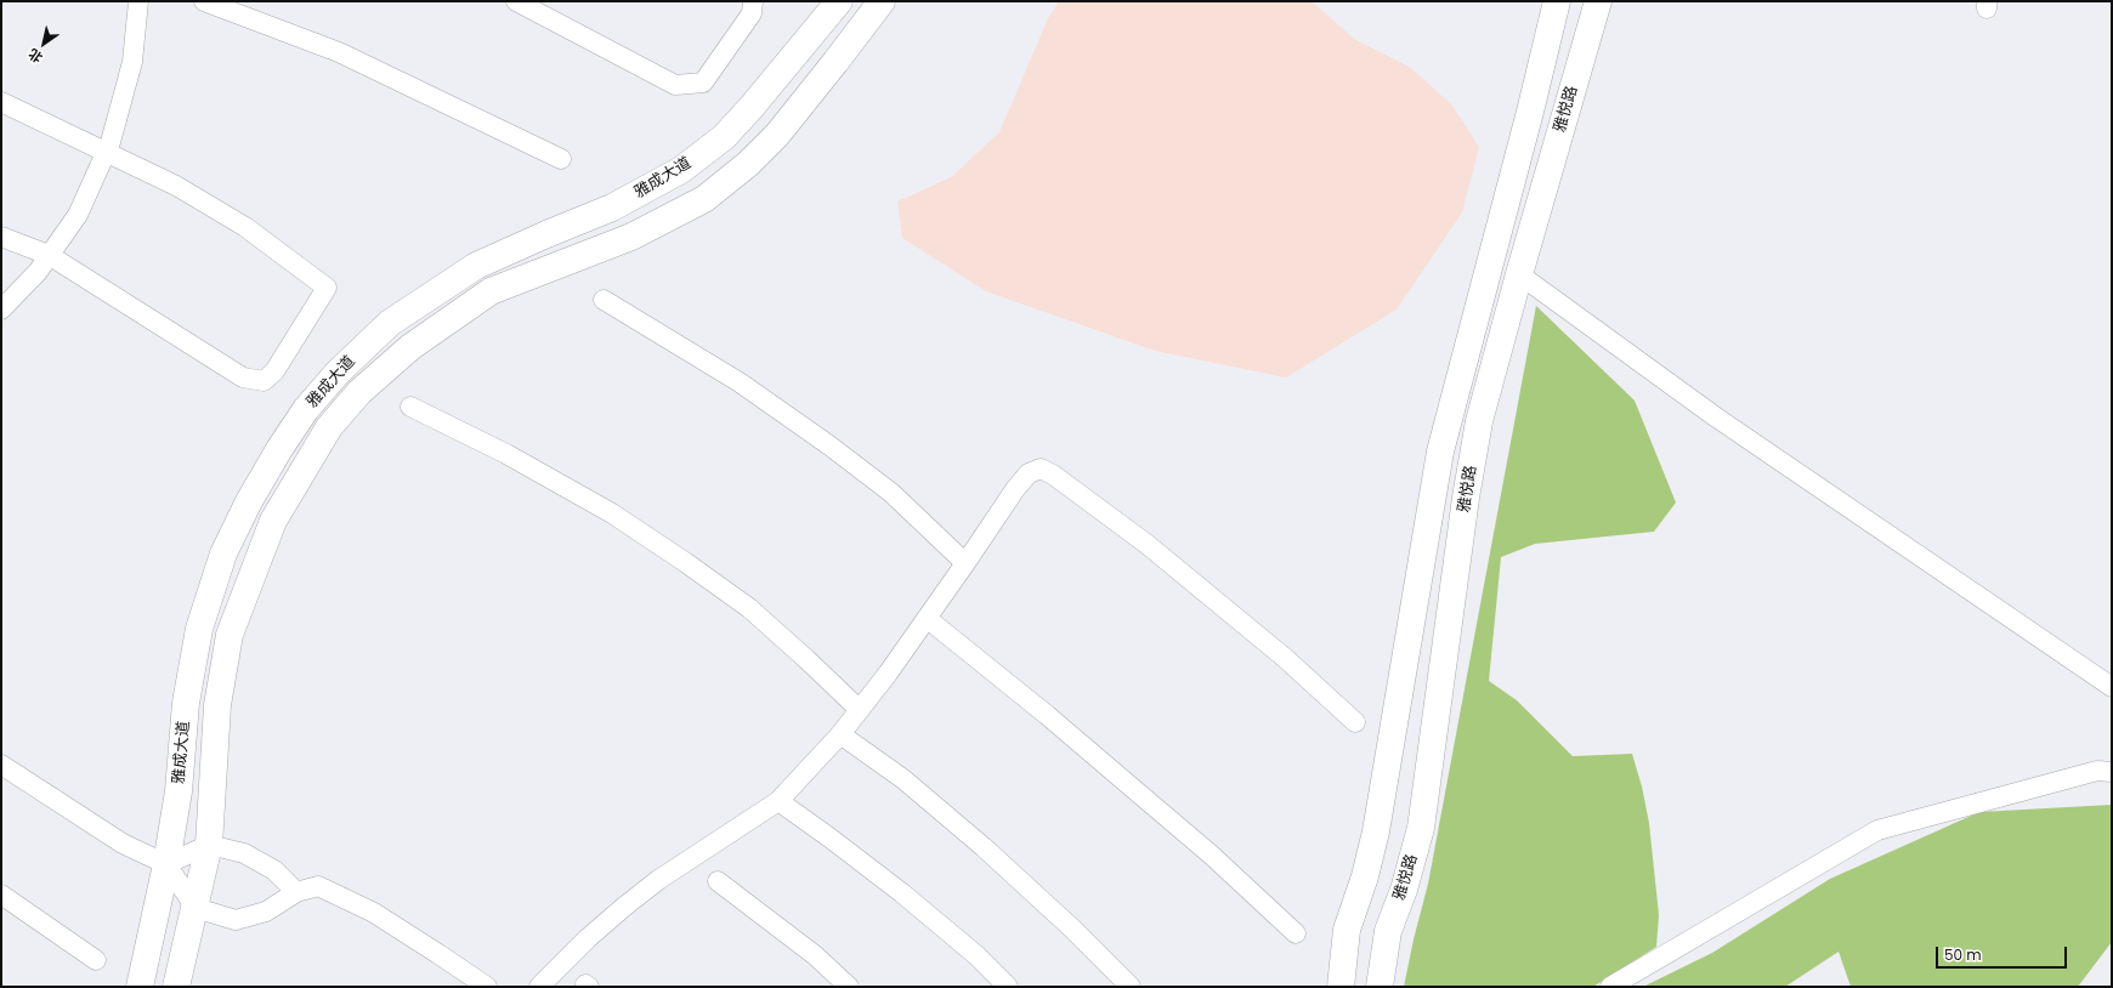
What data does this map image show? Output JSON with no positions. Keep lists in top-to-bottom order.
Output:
{
  "streets": {
    "street": ["雅悦路", "雅成大道"]
  },
  "scale_bar": "50 m",
  "north": "bottom left"
}
